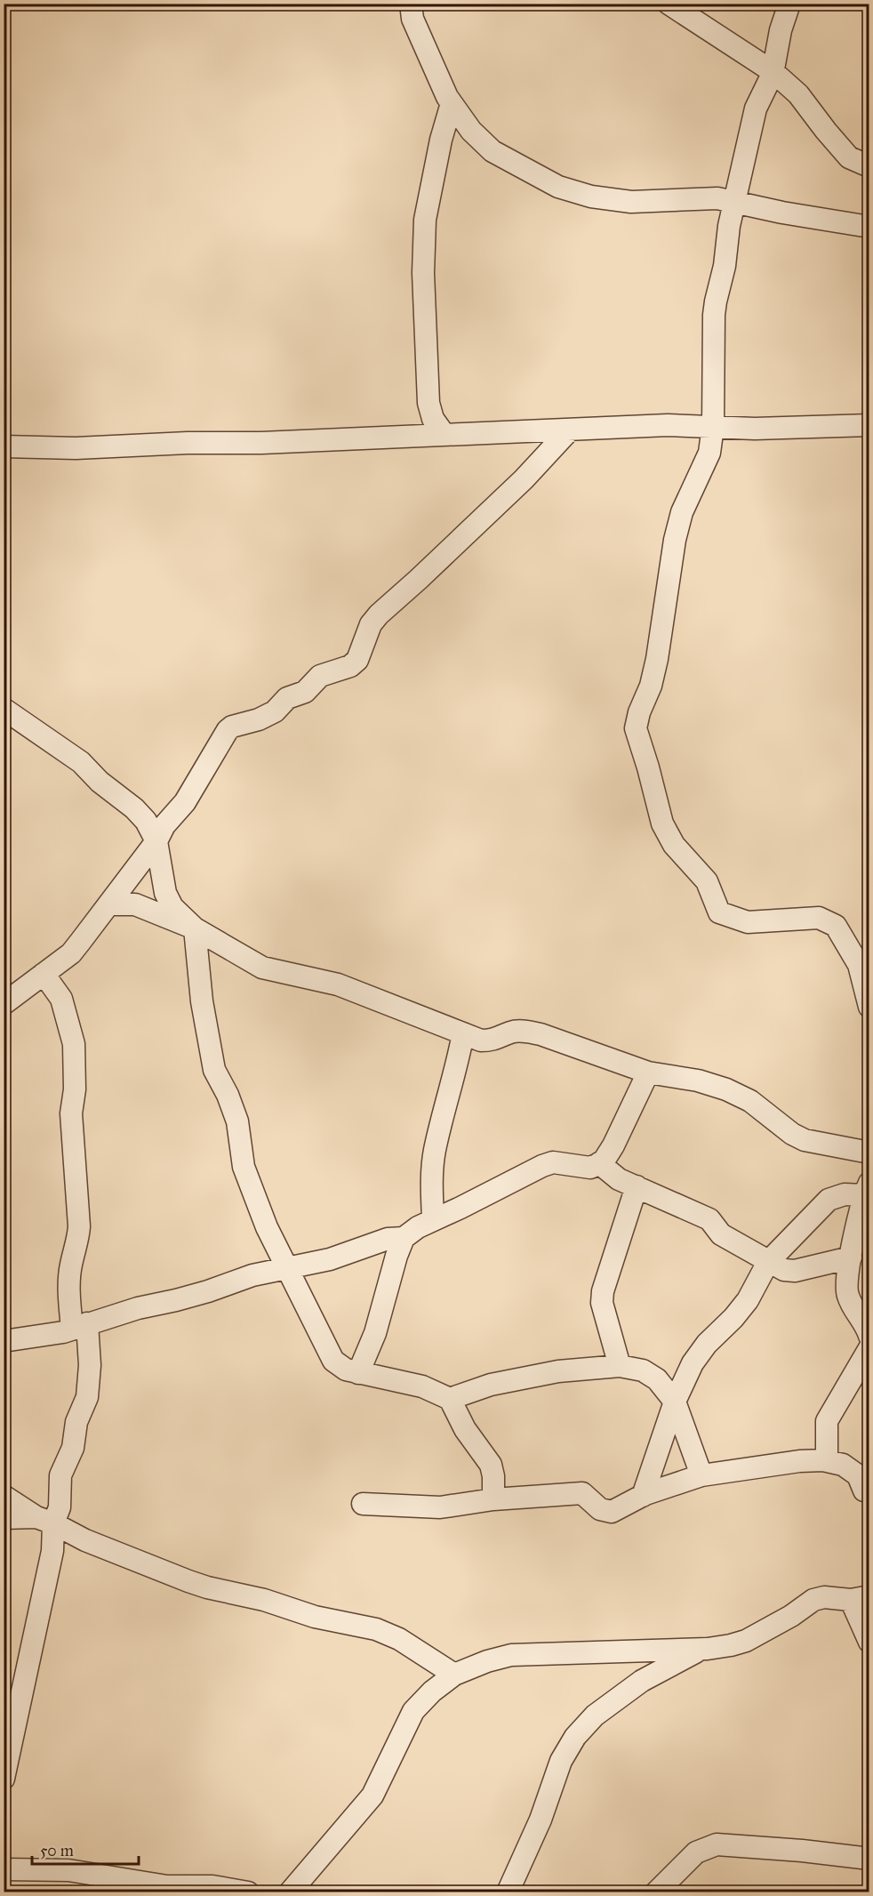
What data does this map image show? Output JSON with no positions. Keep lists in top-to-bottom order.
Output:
{
  "scale_bar": "50 m"
}
